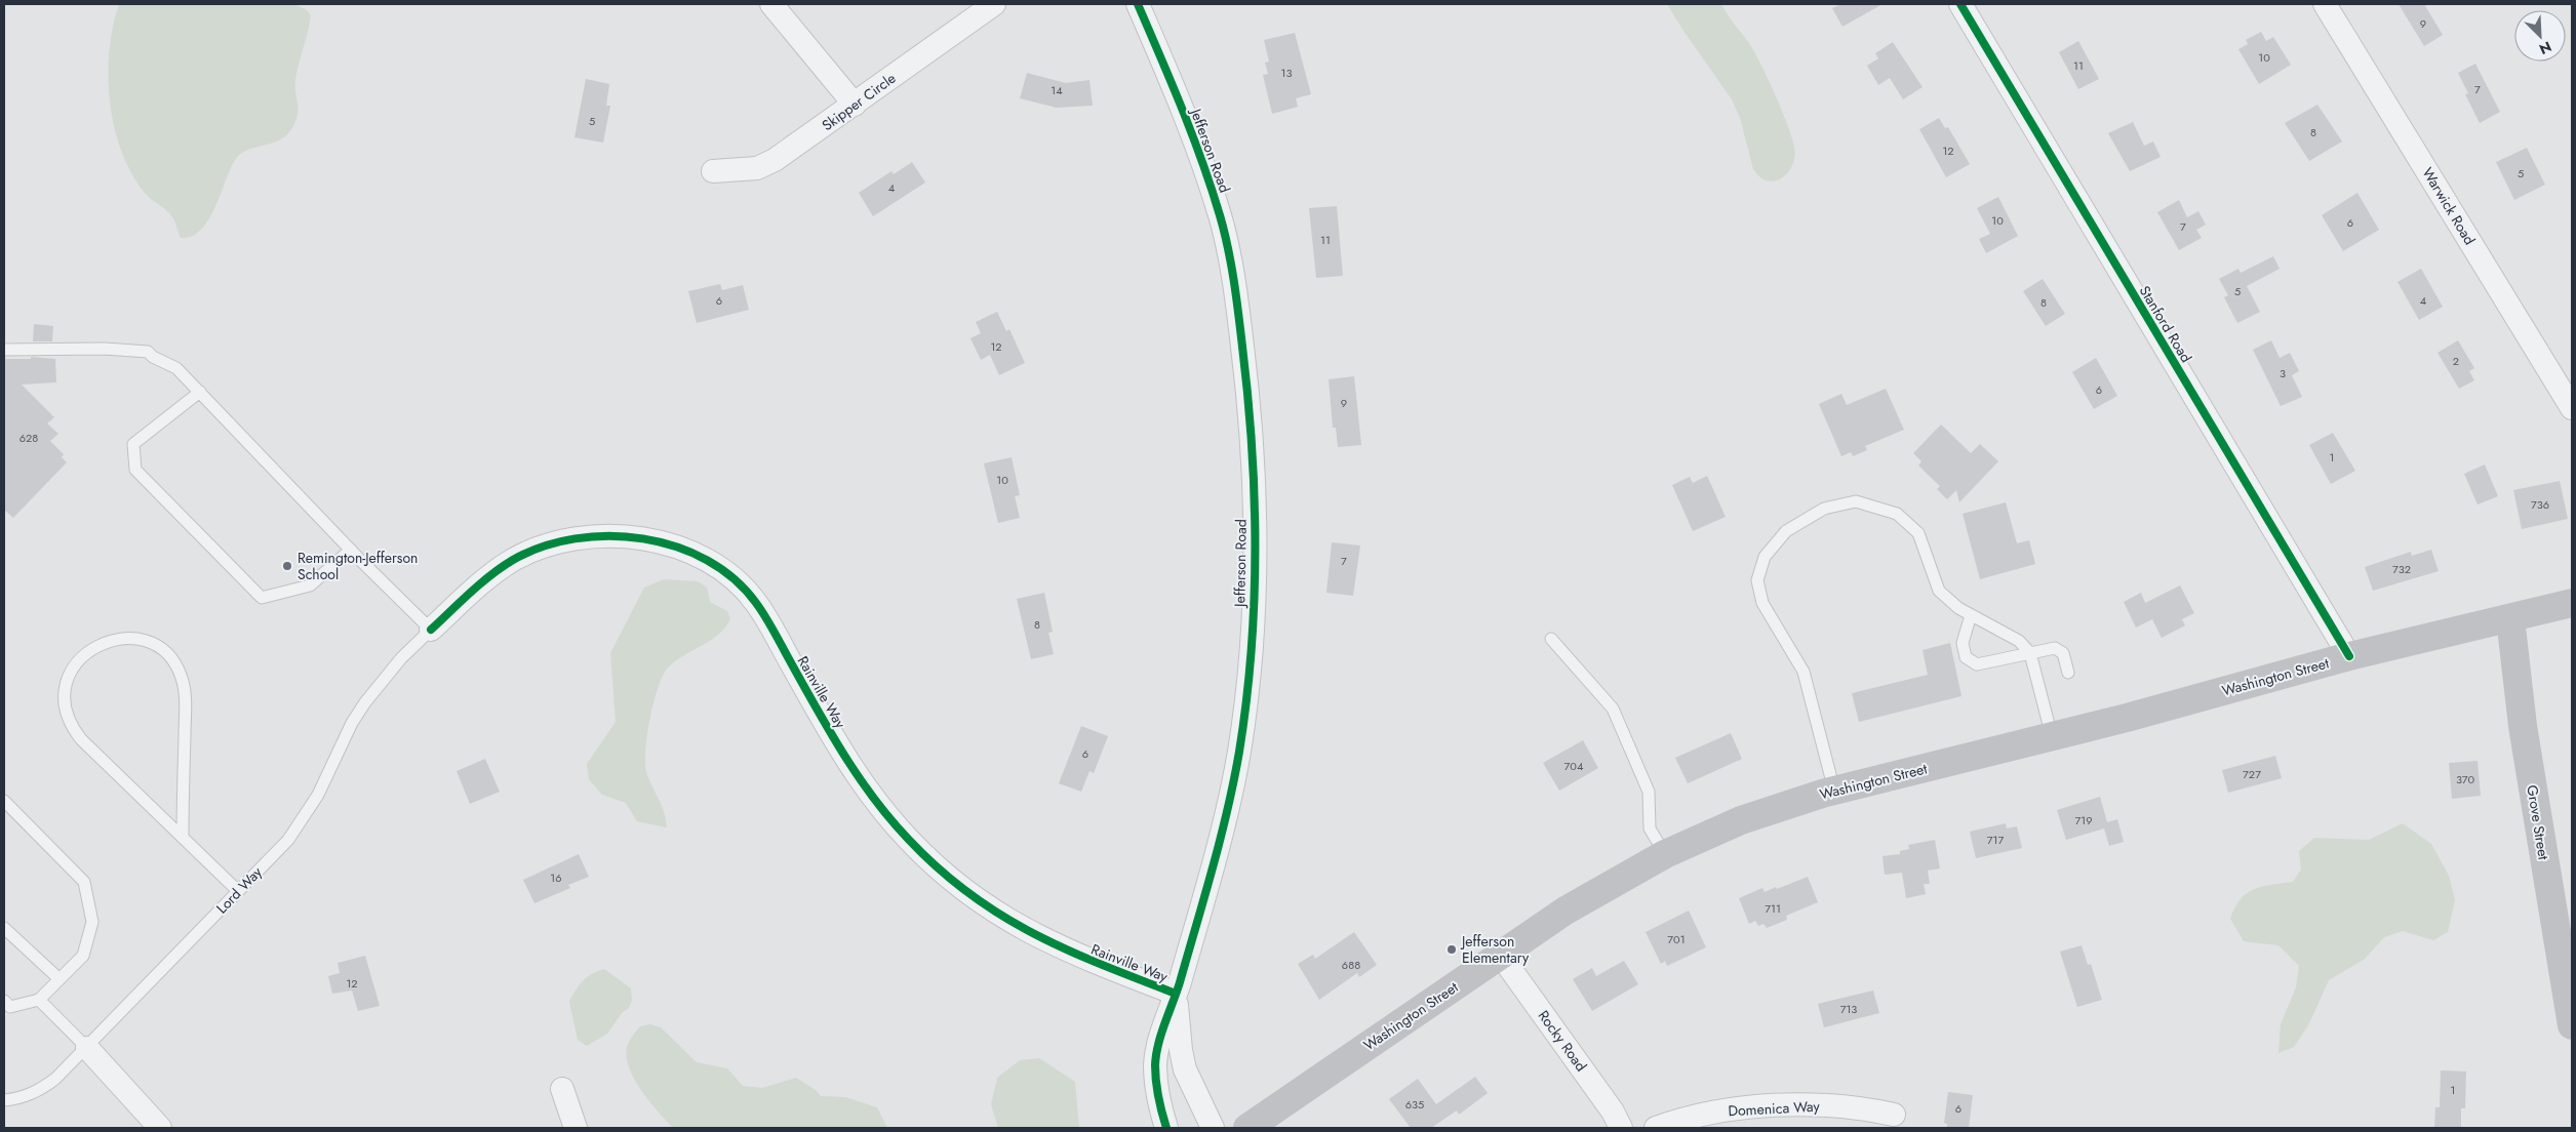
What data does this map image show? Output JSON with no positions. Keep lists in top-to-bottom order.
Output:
{
  "streets": {
    "main road": ["Washington Street", "Grove Street"],
    "street": [
      "Skipper Circle",
      "Jefferson Road",
      "Warwick Road",
      "Stanford Road",
      "Rainville Way",
      "Rocky Road",
      "Domenica Way"
    ],
    "lane": ["Lord Way"]
  },
  "crossings": [
    ["Jefferson Road", "Rainville Way"],
    ["Stanford Road", "Washington Street"],
    ["Washington Street", "Grove Street"],
    ["Washington Street", "Rocky Road"],
    ["Rainville Way", "Lord Way"]
  ],
  "places": ["Remington-Jefferson School", "Jefferson Elementary"],
  "house_numbers": [
    "9",
    "10",
    "11",
    "13",
    "7",
    "14",
    "5",
    "8",
    "12",
    "5",
    "4",
    "10",
    "6",
    "7",
    "11",
    "5",
    "6",
    "4",
    "8",
    "12",
    "2",
    "3",
    "6",
    "9",
    "628",
    "1",
    "10",
    "736",
    "7",
    "732",
    "8",
    "6",
    "704",
    "727",
    "370",
    "719",
    "717",
    "16",
    "711",
    "701",
    "688",
    "12",
    "713",
    "1",
    "635",
    "6"
  ],
  "north": "bottom right"
}
